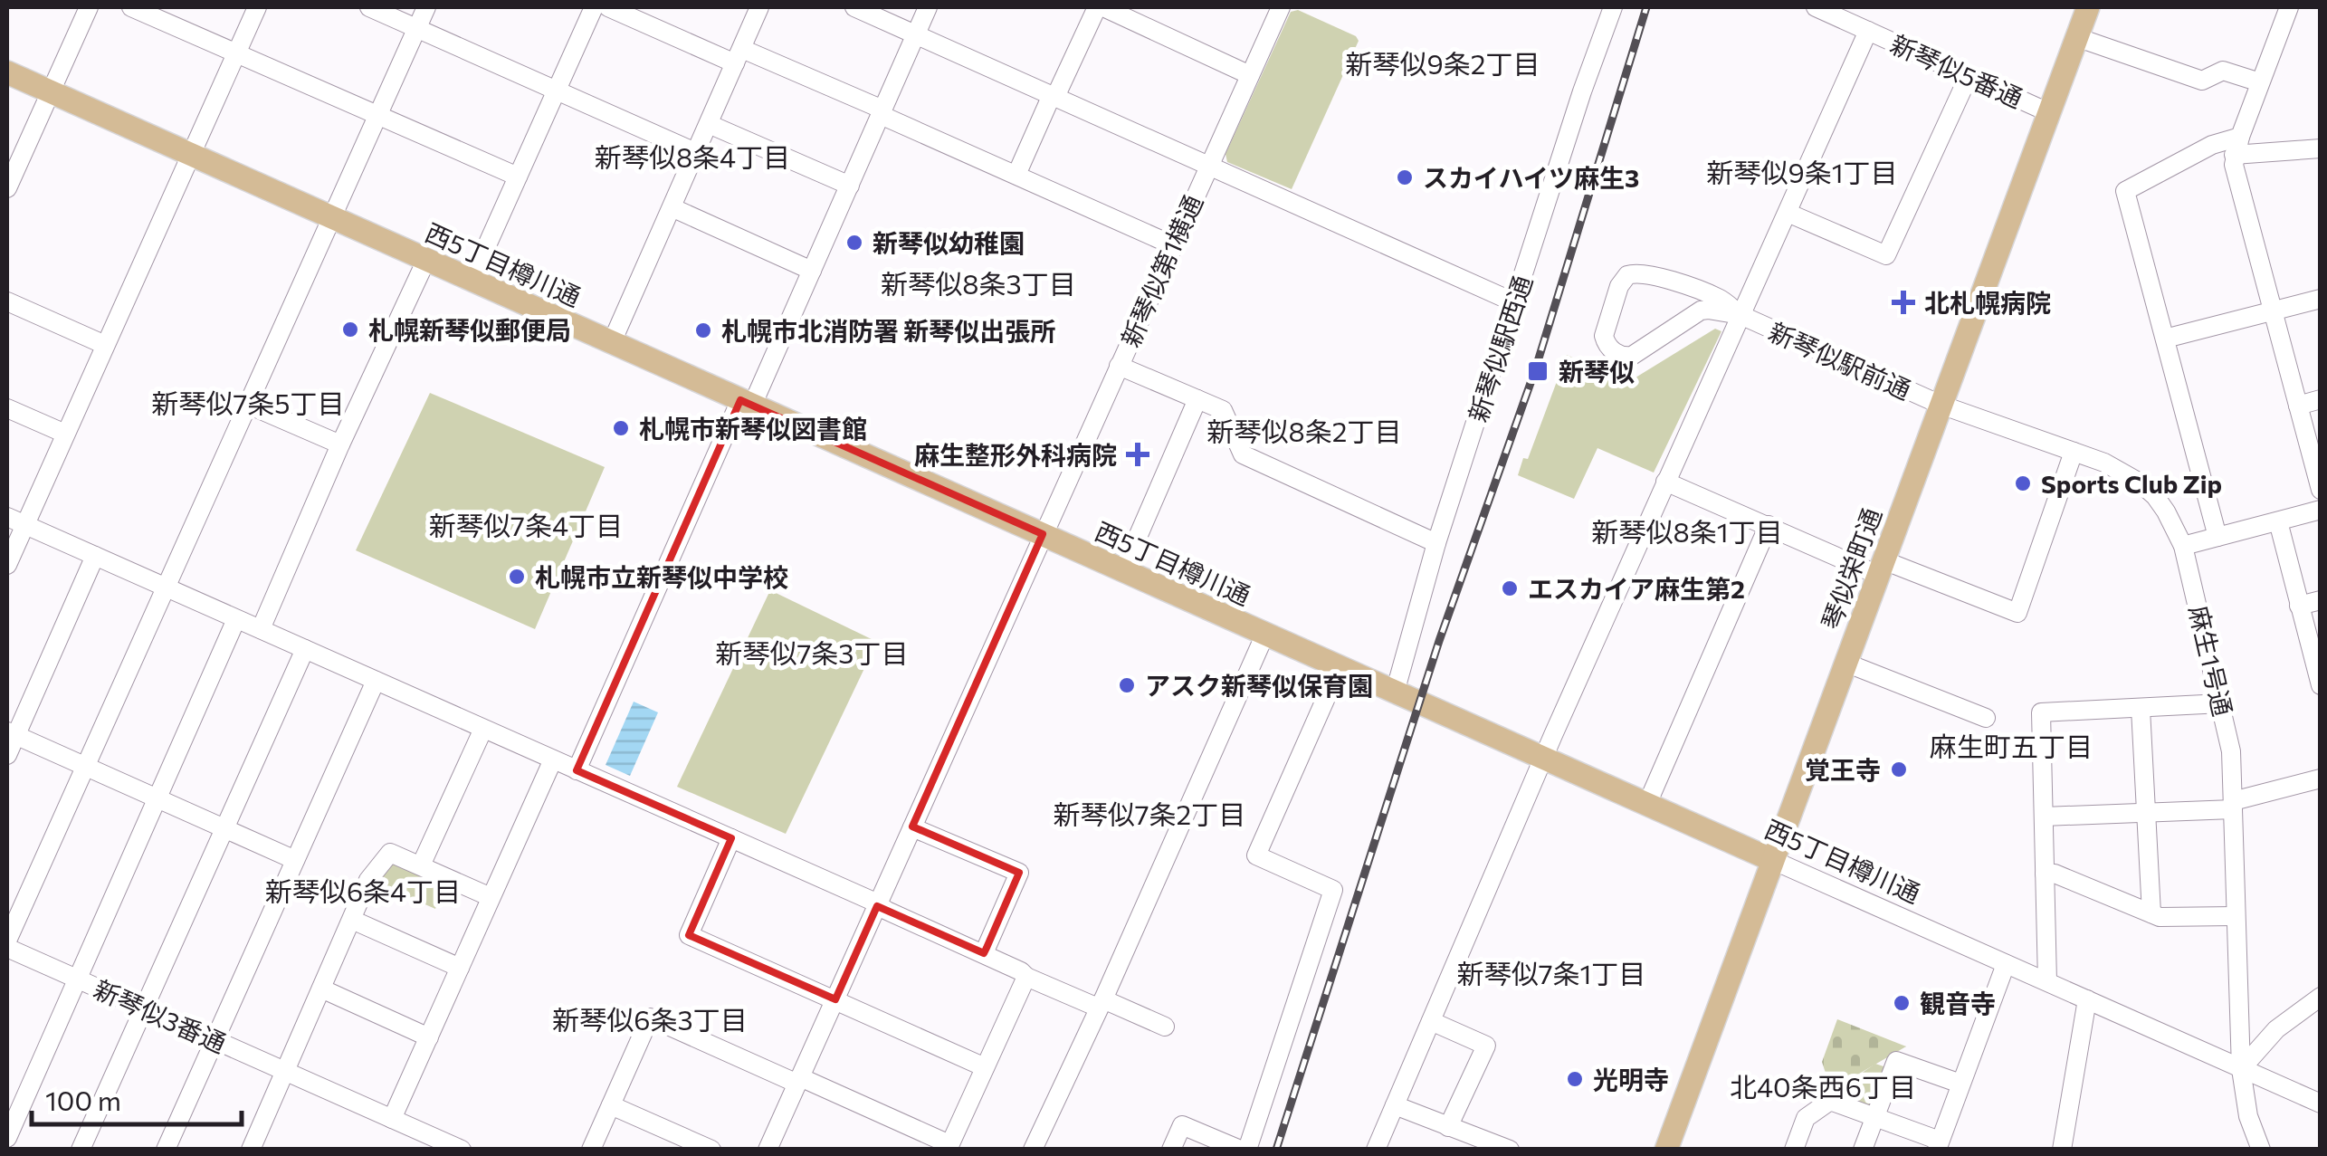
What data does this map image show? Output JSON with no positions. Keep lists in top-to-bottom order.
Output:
{
  "streets": {
    "main road": ["西5丁目樽川通", "琴似栄町通"],
    "street": [
      "新琴似5番通",
      "新琴似第1横通",
      "新琴似駅西通",
      "新琴似駅前通",
      "麻生1号通",
      "新琴似3番通"
    ]
  },
  "crossings": [
    ["新琴似5番通", "琴似栄町通"],
    ["西5丁目樽川通", "新琴似第1横通"],
    ["西5丁目樽川通", "新琴似駅西通"],
    ["西5丁目樽川通", "琴似栄町通"],
    ["西5丁目樽川通", "麻生1号通"],
    ["新琴似駅前通", "琴似栄町通"],
    ["新琴似駅前通", "麻生1号通"],
    ["琴似栄町通", "麻生1号通"]
  ],
  "districts": [
    "新琴似9条2丁目",
    "新琴似8条4丁目",
    "新琴似9条1丁目",
    "新琴似8条3丁目",
    "新琴似7条5丁目",
    "新琴似8条2丁目",
    "新琴似7条4丁目",
    "新琴似8条1丁目",
    "新琴似7条3丁目",
    "麻生町五丁目",
    "新琴似7条2丁目",
    "新琴似6条4丁目",
    "新琴似7条1丁目",
    "新琴似6条3丁目",
    "北40条西6丁目"
  ],
  "places": {
    "other": [
      "スカイハイツ麻生3",
      "新琴似幼稚園",
      "札幌新琴似郵便局",
      "札幌市北消防署 新琴似出張所",
      "札幌市新琴似図書館",
      "Sports Club Zip",
      "札幌市立新琴似中学校",
      "エスカイア麻生第2",
      "アスク新琴似保育園",
      "覚王寺",
      "観音寺",
      "光明寺"
    ],
    "health": ["北札幌病院", "麻生整形外科病院"],
    "transit": ["新琴似"]
  },
  "scale_bar": "100 m"
}
